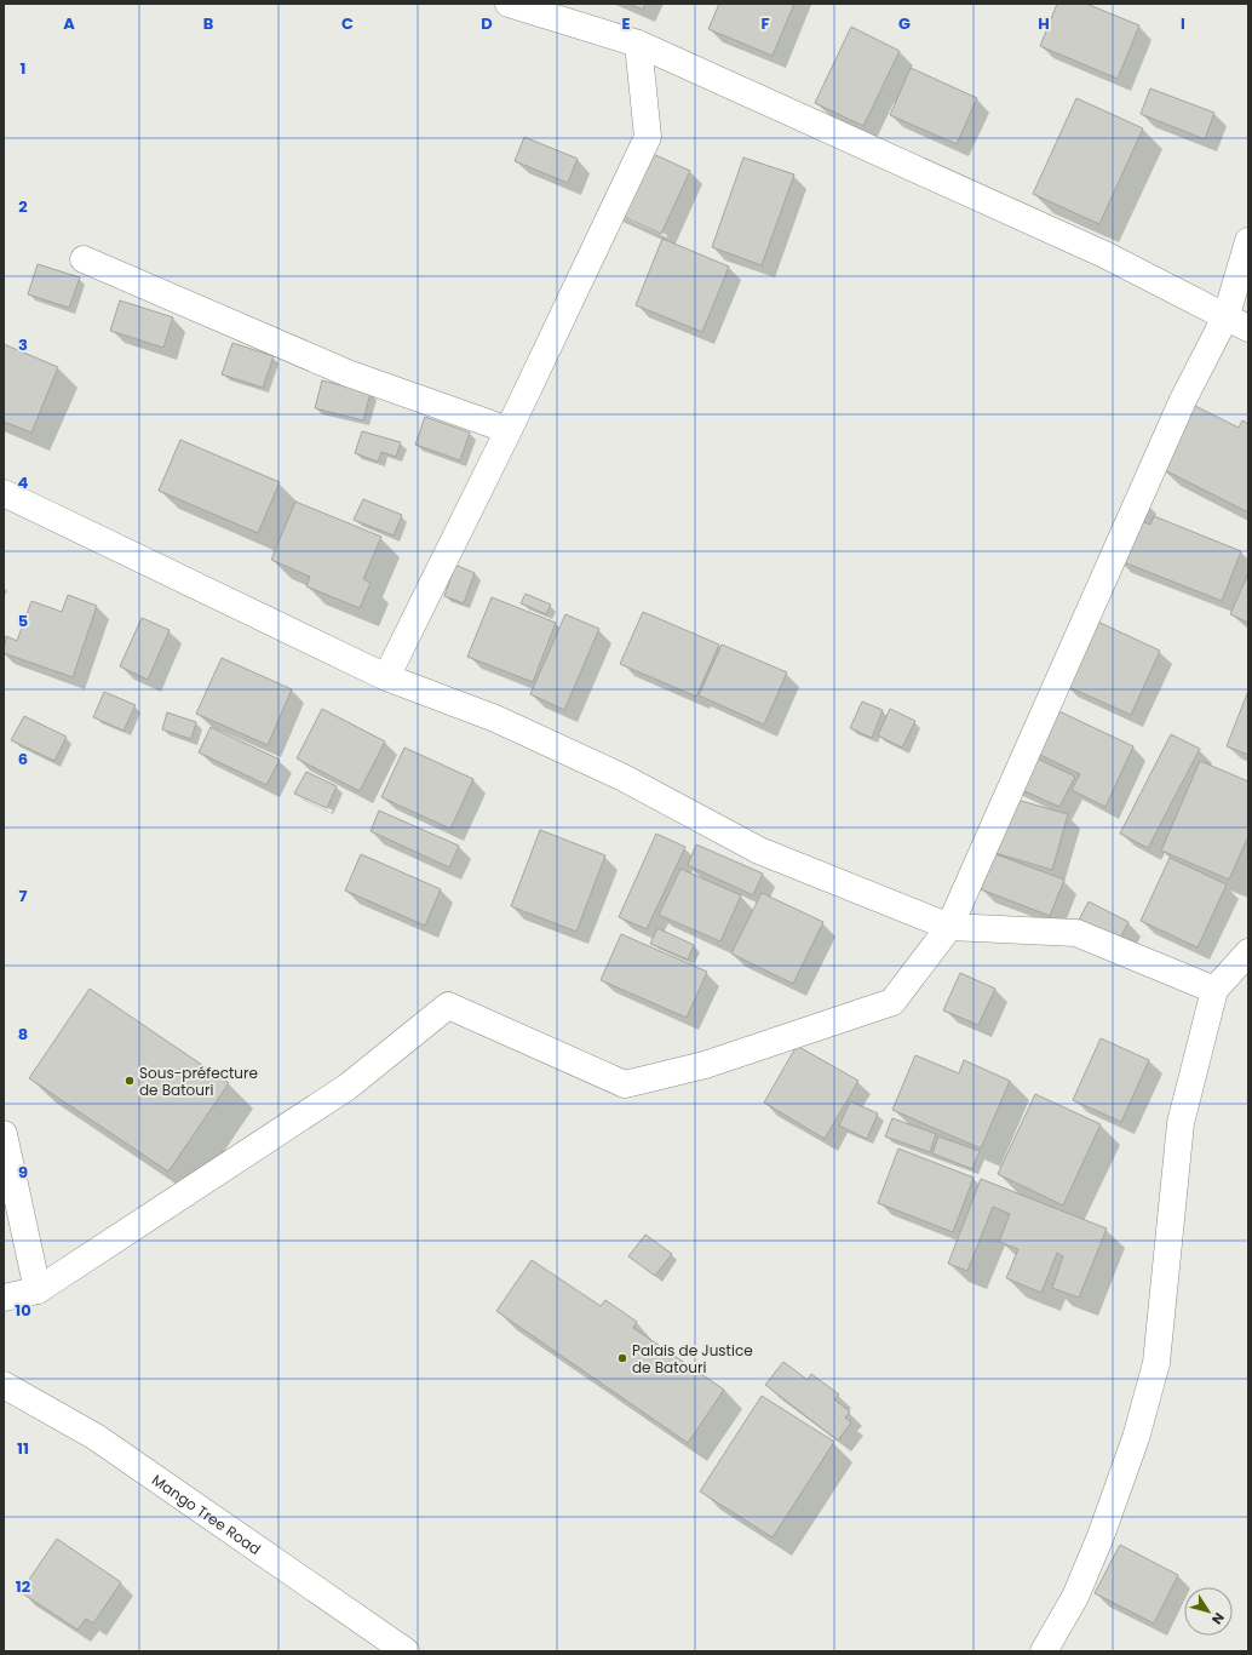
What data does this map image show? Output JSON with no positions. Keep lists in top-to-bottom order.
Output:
{
  "streets": {
    "street": ["Mango Tree Road"]
  },
  "places": ["Sous-préfecture de Batouri", "Palais de Justice de Batouri"],
  "north": "bottom right",
  "grid": {
    "columns": [
      "A",
      "B",
      "C",
      "D",
      "E",
      "F",
      "G",
      "H",
      "I"
    ],
    "rows": [
      "1",
      "2",
      "3",
      "4",
      "5",
      "6",
      "7",
      "8",
      "9",
      "10",
      "11",
      "12"
    ]
  }
}
